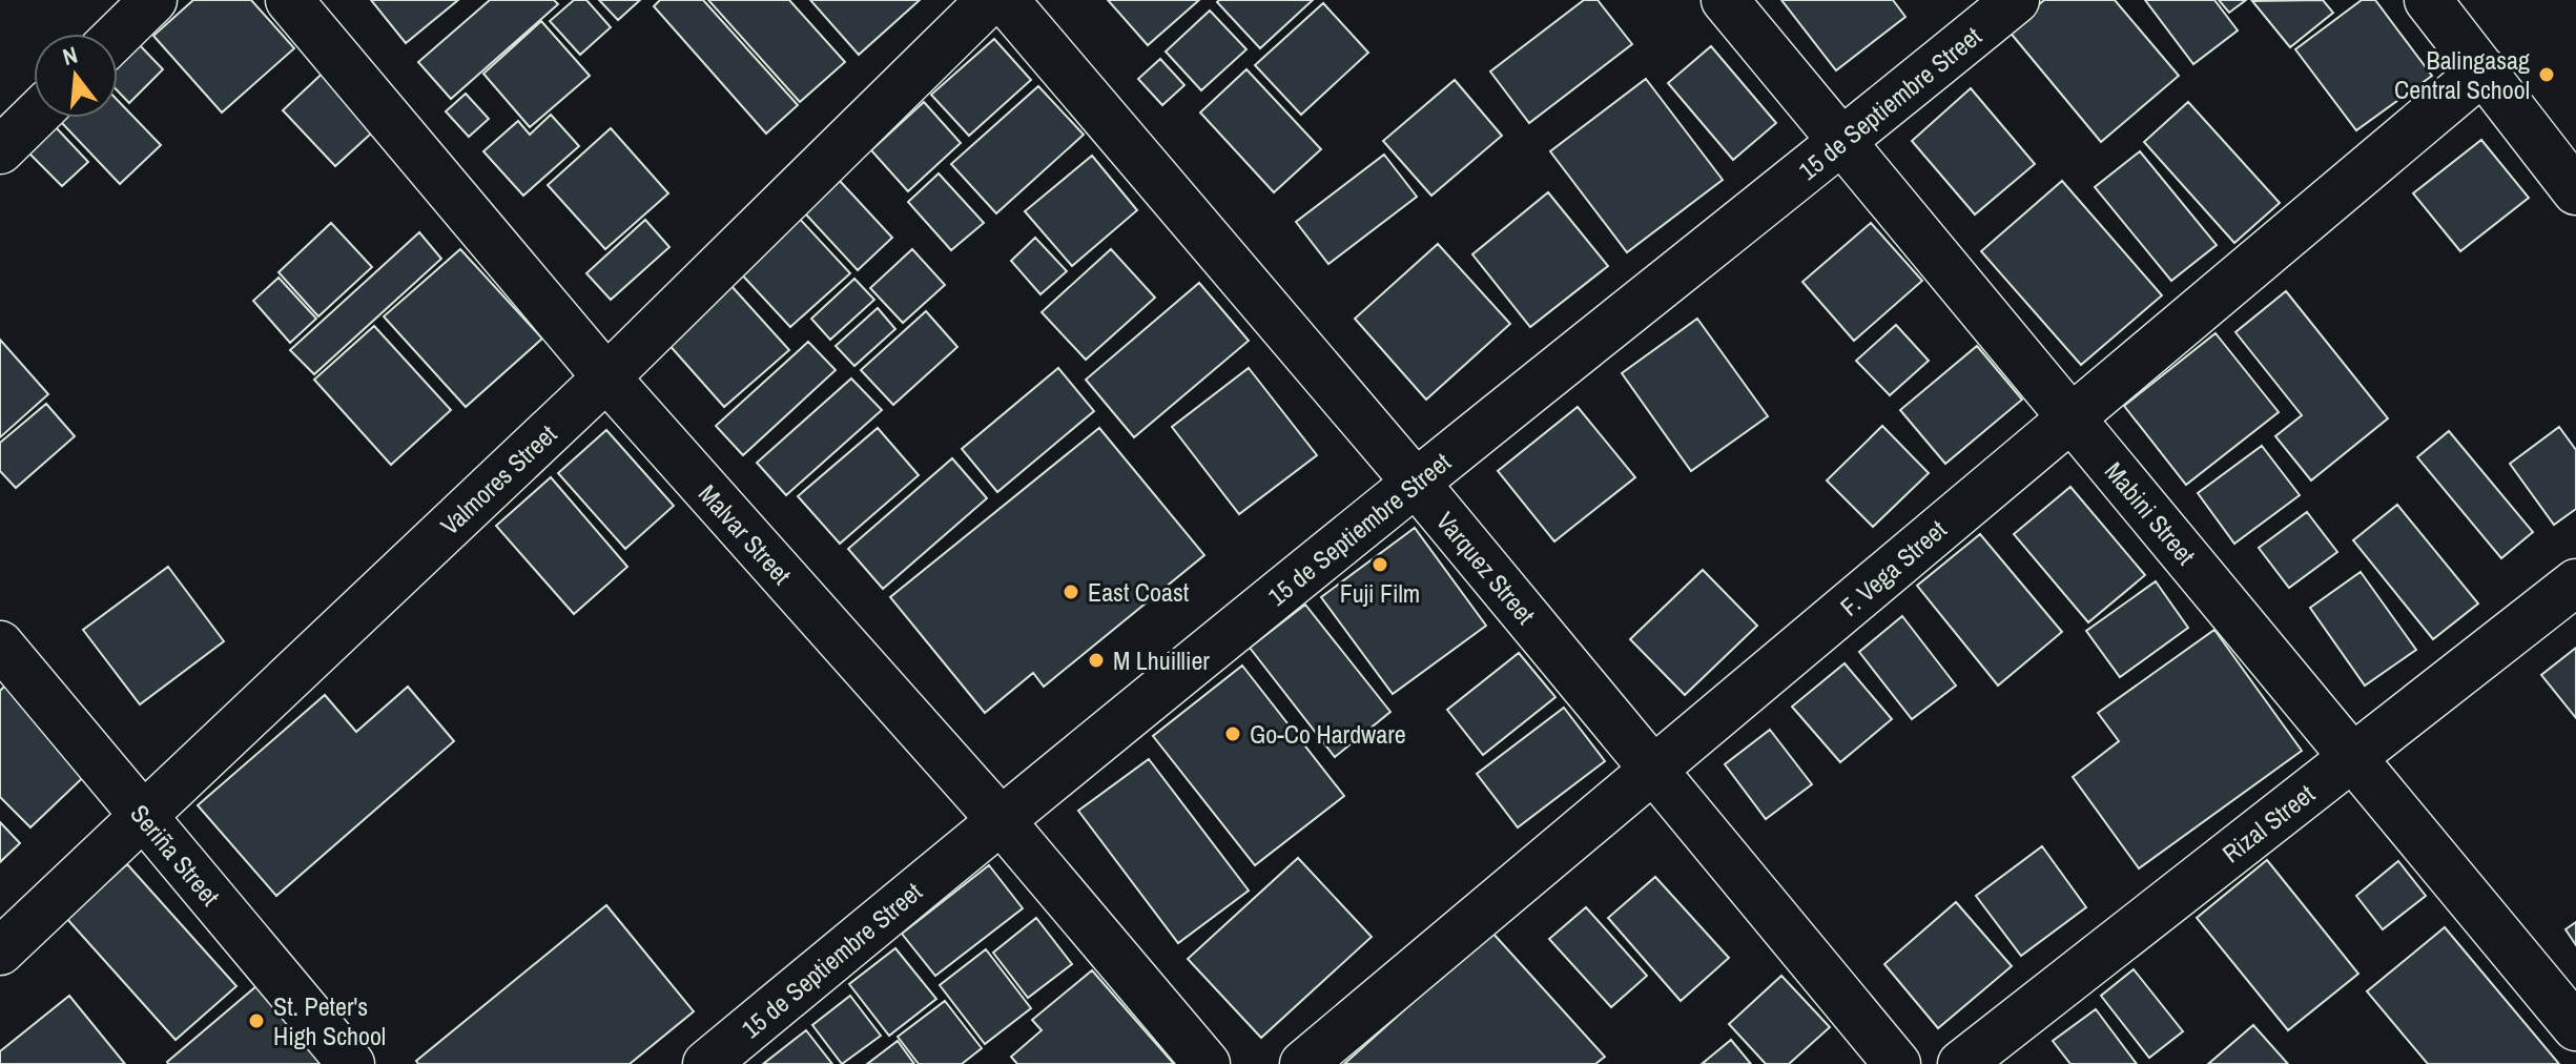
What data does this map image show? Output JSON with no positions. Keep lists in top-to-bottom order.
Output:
{
  "streets": {
    "street": [
      "15 de Septiembre Street",
      "Valmores Street",
      "Mabini Street",
      "Malvar Street",
      "Varquez Street",
      "F. Vega Street",
      "Rizal Street",
      "Seriña Street"
    ]
  },
  "crossings": [
    ["15 de Septiembre Street", "Mabini Street"],
    ["15 de Septiembre Street", "Malvar Street"],
    ["15 de Septiembre Street", "Varquez Street"],
    ["Valmores Street", "Malvar Street"],
    ["Valmores Street", "Seriña Street"],
    ["Mabini Street", "F. Vega Street"],
    ["Mabini Street", "Rizal Street"],
    ["Varquez Street", "F. Vega Street"]
  ],
  "places": [
    "Balingasag Central School",
    "Fuji Film",
    "East Coast",
    "M Lhuillier",
    "Go-Co Hardware",
    "St. Peter's High School"
  ],
  "north": "top"
}
